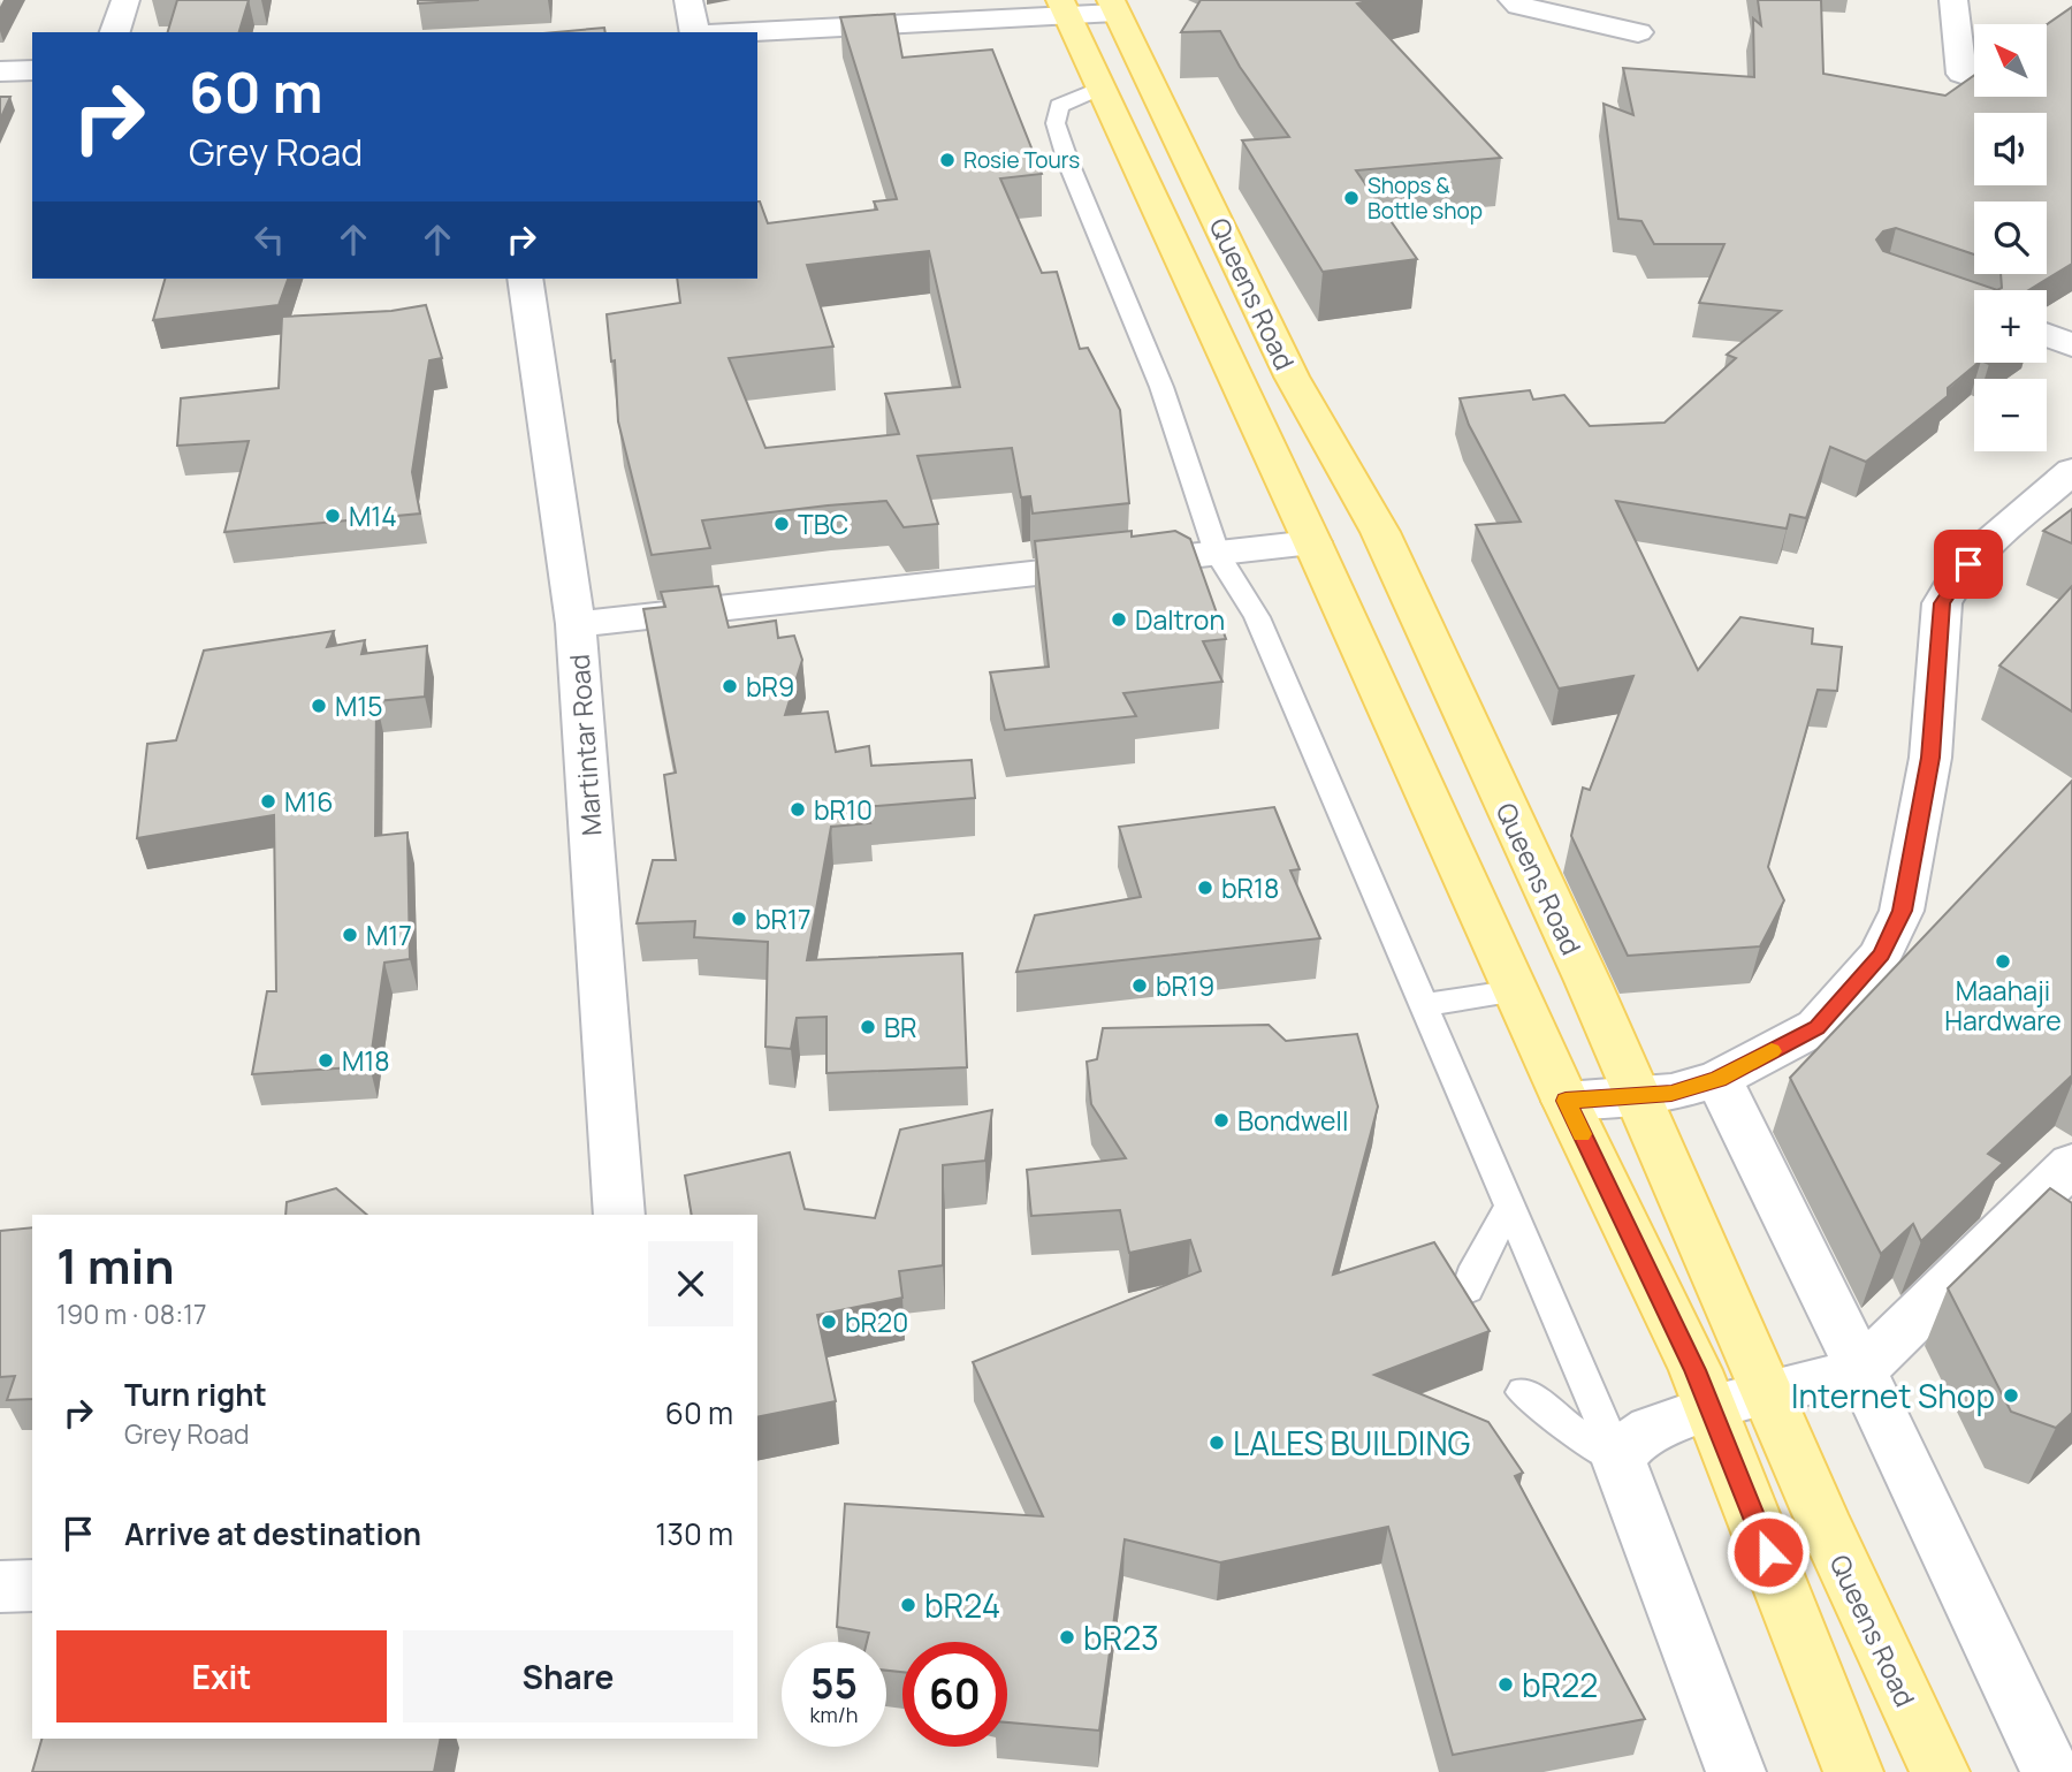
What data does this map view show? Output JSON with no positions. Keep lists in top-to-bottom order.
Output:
{
  "streets": {
    "main road": ["Queens Road"],
    "street": ["Martintar Road"]
  },
  "places": [
    "Rosie Tours",
    "Shops & Bottle shop",
    "M14",
    "TBC",
    "Daltron",
    "bR9",
    "M15",
    "M16",
    "bR10",
    "bR18",
    "bR17",
    "M17",
    "Maahaji Hardware",
    "bR19",
    "BR",
    "M18",
    "Bondwell",
    "bR20",
    "Internet Shop",
    "LALES BUILDING",
    "bR24",
    "bR23",
    "bR22"
  ],
  "north": "top left",
  "page": {
    "map_buttons": ["+", "−"],
    "turn": ["60 m", "Grey Road"],
    "heading": ["1 min", "190 m · 08:17"],
    "list": [
      {
        "name": "Turn right",
        "note": "Grey Road",
        "value": "60 m"
      },
      {
        "name": "Arrive at destination",
        "value": "130 m"
      }
    ],
    "buttons": ["Exit", "Share"],
    "speed": "55 km/h",
    "limit": "60"
  }
}
